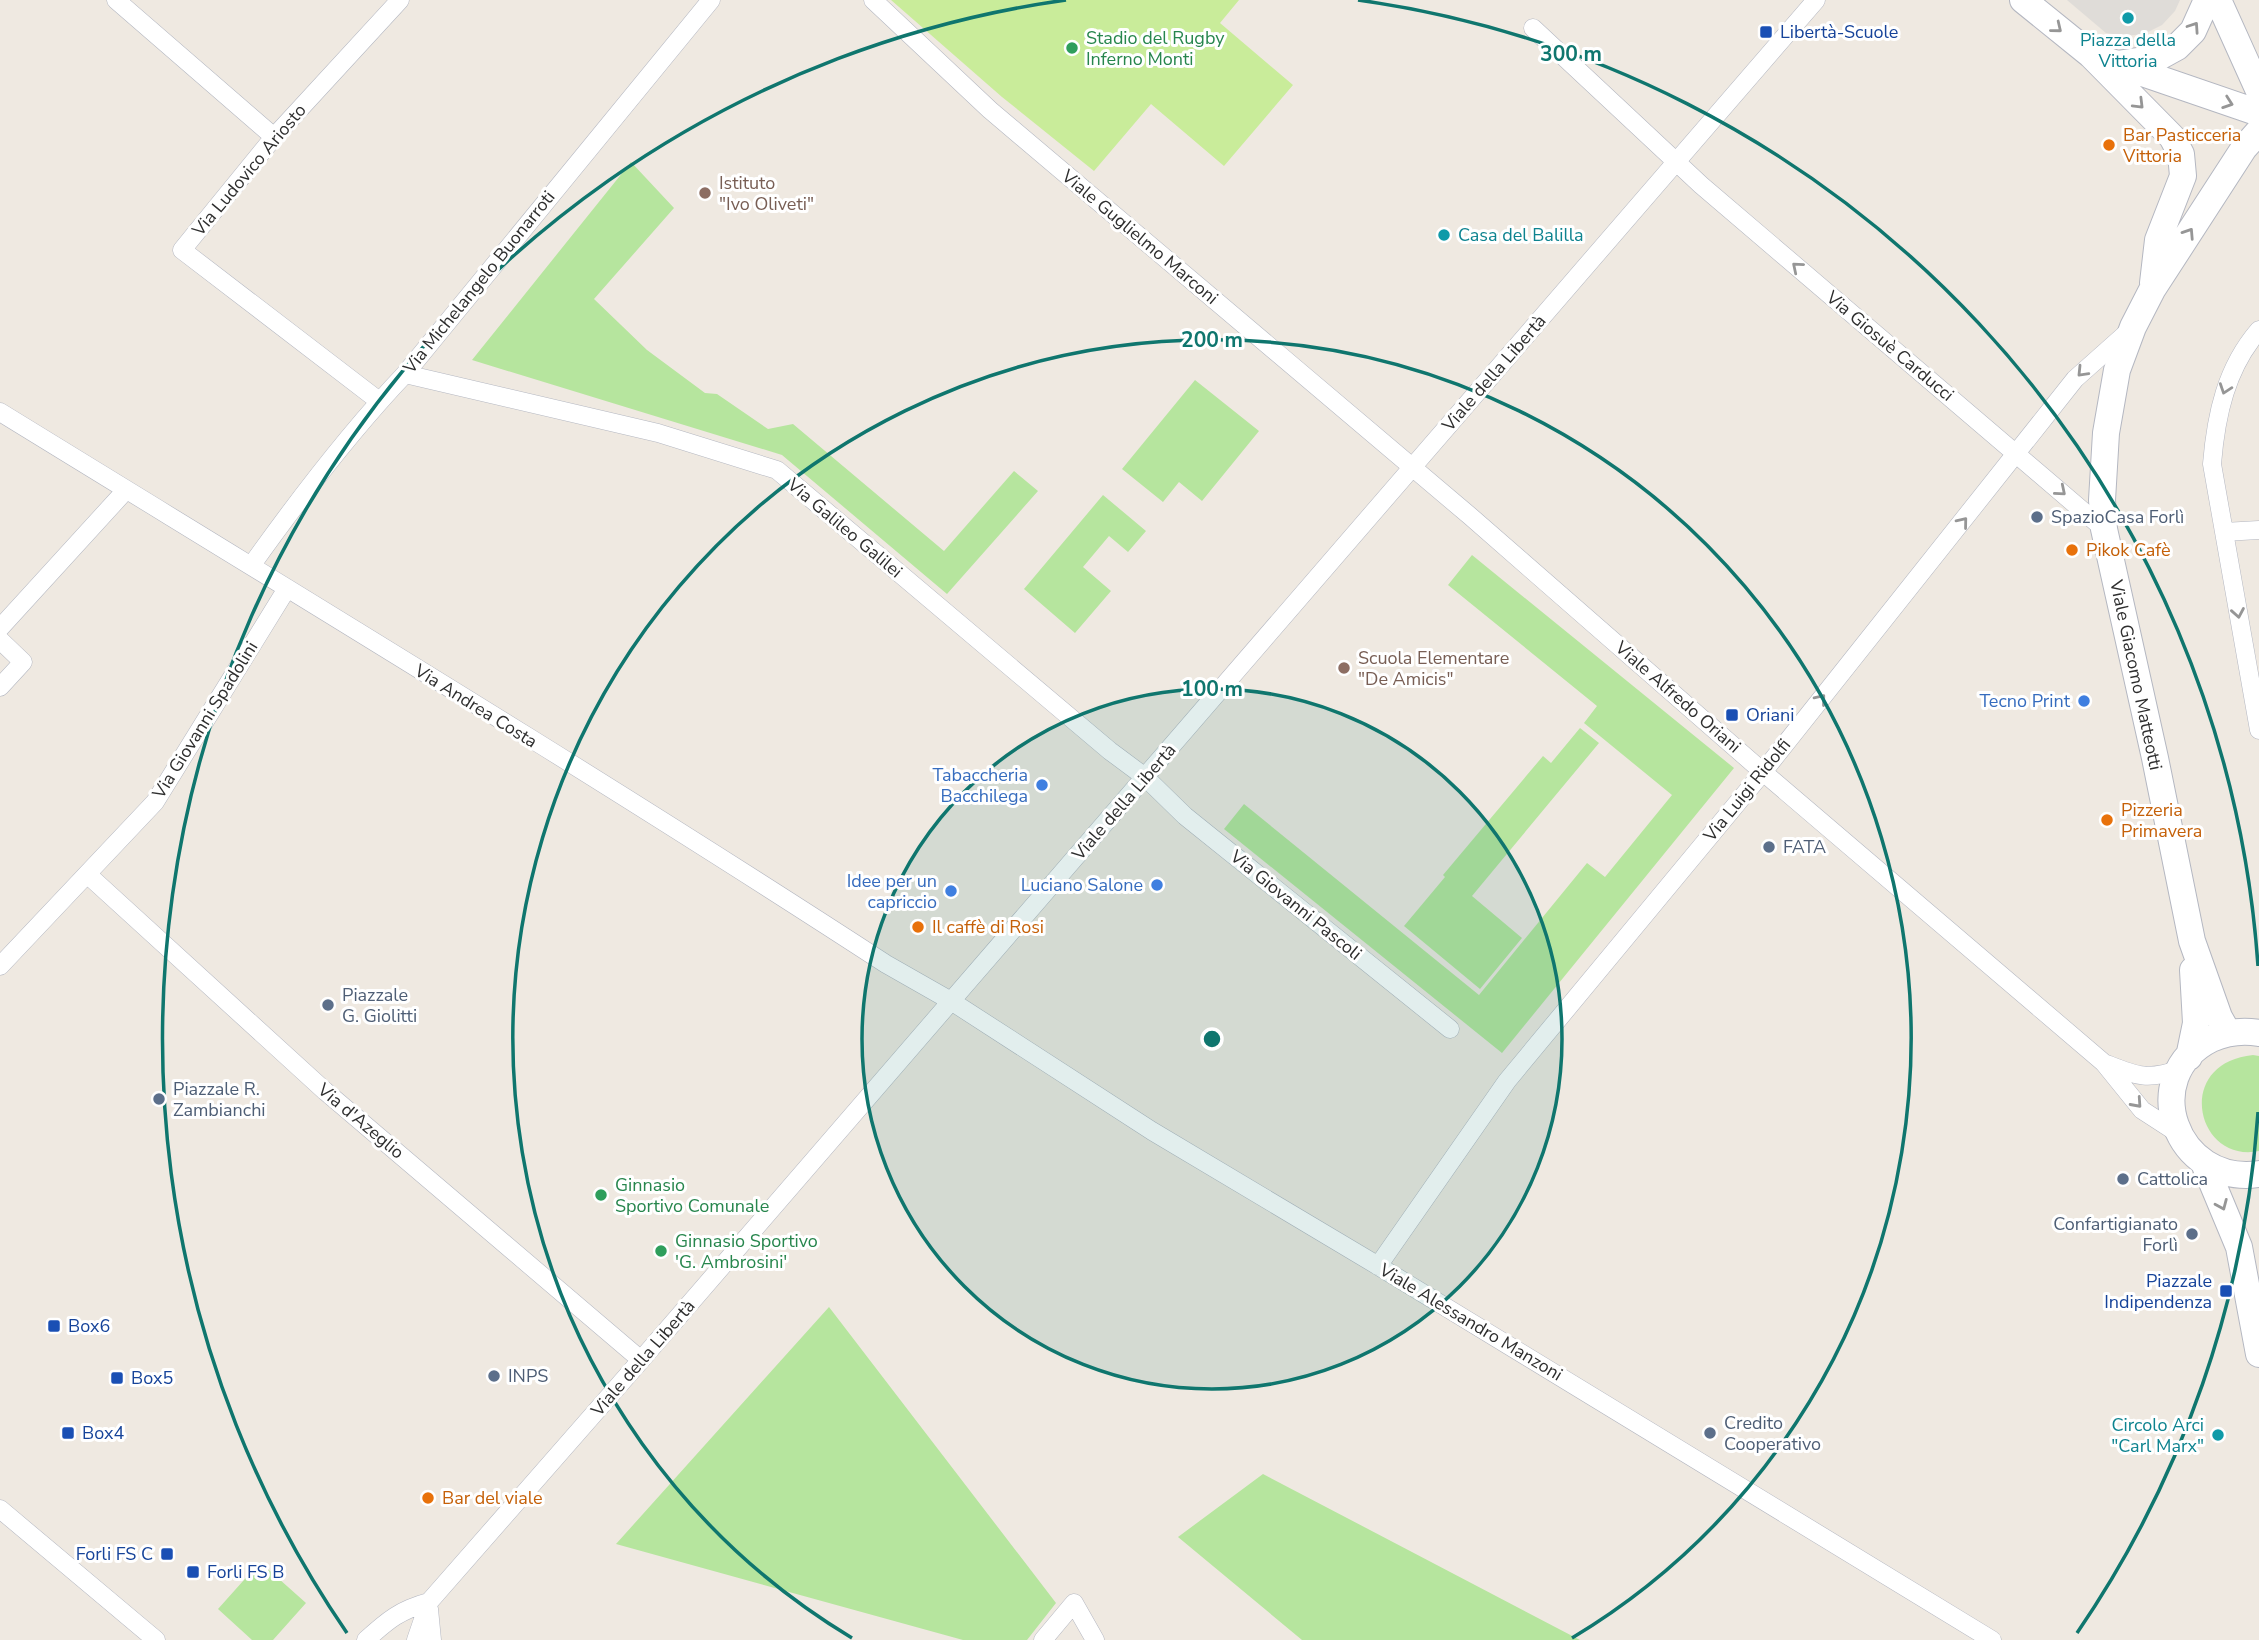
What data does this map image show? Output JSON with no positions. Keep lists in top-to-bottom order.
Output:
{
  "streets": {
    "main road": ["Viale Giacomo Matteotti"],
    "street": [
      "Via Ludovico Ariosto",
      "Viale Guglielmo Marconi",
      "Via Michelangelo Buonarroti",
      "Via Giosuè Carducci",
      "Viale della Libertà",
      "Via Galileo Galilei",
      "Viale Alfredo Oriani",
      "Via Andrea Costa",
      "Via Giovanni Spadolini",
      "Via Luigi Ridolfi",
      "Via Giovanni Pascoli",
      "Via d'Azeglio",
      "Viale Alessandro Manzoni"
    ]
  },
  "crossings": [
    ["Via Ludovico Ariosto", "Via Michelangelo Buonarroti"],
    ["Viale Guglielmo Marconi", "Viale della Libertà"],
    ["Viale Guglielmo Marconi", "Viale Alfredo Oriani"],
    ["Via Michelangelo Buonarroti", "Via Galileo Galilei"],
    ["Via Michelangelo Buonarroti", "Via Andrea Costa"],
    ["Via Giosuè Carducci", "Viale della Libertà"],
    ["Via Giosuè Carducci", "Viale Giacomo Matteotti"],
    ["Via Giosuè Carducci", "Via Luigi Ridolfi"],
    ["Viale della Libertà", "Via Galileo Galilei"],
    ["Viale della Libertà", "Viale Alfredo Oriani"],
    ["Viale della Libertà", "Via Andrea Costa"],
    ["Viale della Libertà", "Via Giovanni Pascoli"],
    ["Viale della Libertà", "Via d'Azeglio"],
    ["Viale della Libertà", "Viale Alessandro Manzoni"],
    ["Via Galileo Galilei", "Via Giovanni Pascoli"],
    ["Viale Giacomo Matteotti", "Viale Alfredo Oriani"],
    ["Viale Giacomo Matteotti", "Via Luigi Ridolfi"],
    ["Viale Alfredo Oriani", "Via Luigi Ridolfi"],
    ["Via Andrea Costa", "Via Giovanni Spadolini"],
    ["Via Andrea Costa", "Viale Alessandro Manzoni"],
    ["Via Giovanni Spadolini", "Via d'Azeglio"],
    ["Via Luigi Ridolfi", "Viale Alessandro Manzoni"]
  ],
  "places": {
    "other": [
      "Piazza della Vittoria",
      "Stadio del Rugby Inferno Monti",
      "Bar Pasticceria Vittoria",
      "Istituto \"Ivo Oliveti\"",
      "Casa del Balilla",
      "SpazioCasa Forlì",
      "Pikok Cafè",
      "Scuola Elementare \"De Amicis\"",
      "Tecno Print",
      "Tabaccheria Bacchilega",
      "Pizzeria Primavera",
      "FATA",
      "Luciano Salone",
      "Idee per un capriccio",
      "Il caffè di Rosi",
      "Piazzale G. Giolitti",
      "Piazzale R. Zambianchi",
      "Cattolica",
      "Ginnasio Sportivo Comunale",
      "Confartigianato Forlì",
      "Ginnasio Sportivo 'G. Ambrosini'",
      "INPS",
      "Credito Cooperativo",
      "Circolo Arci \"Carl Marx\"",
      "Bar del viale"
    ],
    "transit": [
      "Libertà-Scuole",
      "Oriani",
      "Piazzale Indipendenza",
      "Box6",
      "Box5",
      "Box4",
      "Forli FS C",
      "Forli FS B"
    ]
  },
  "rings": ["300 m", "200 m", "100 m"]
}
